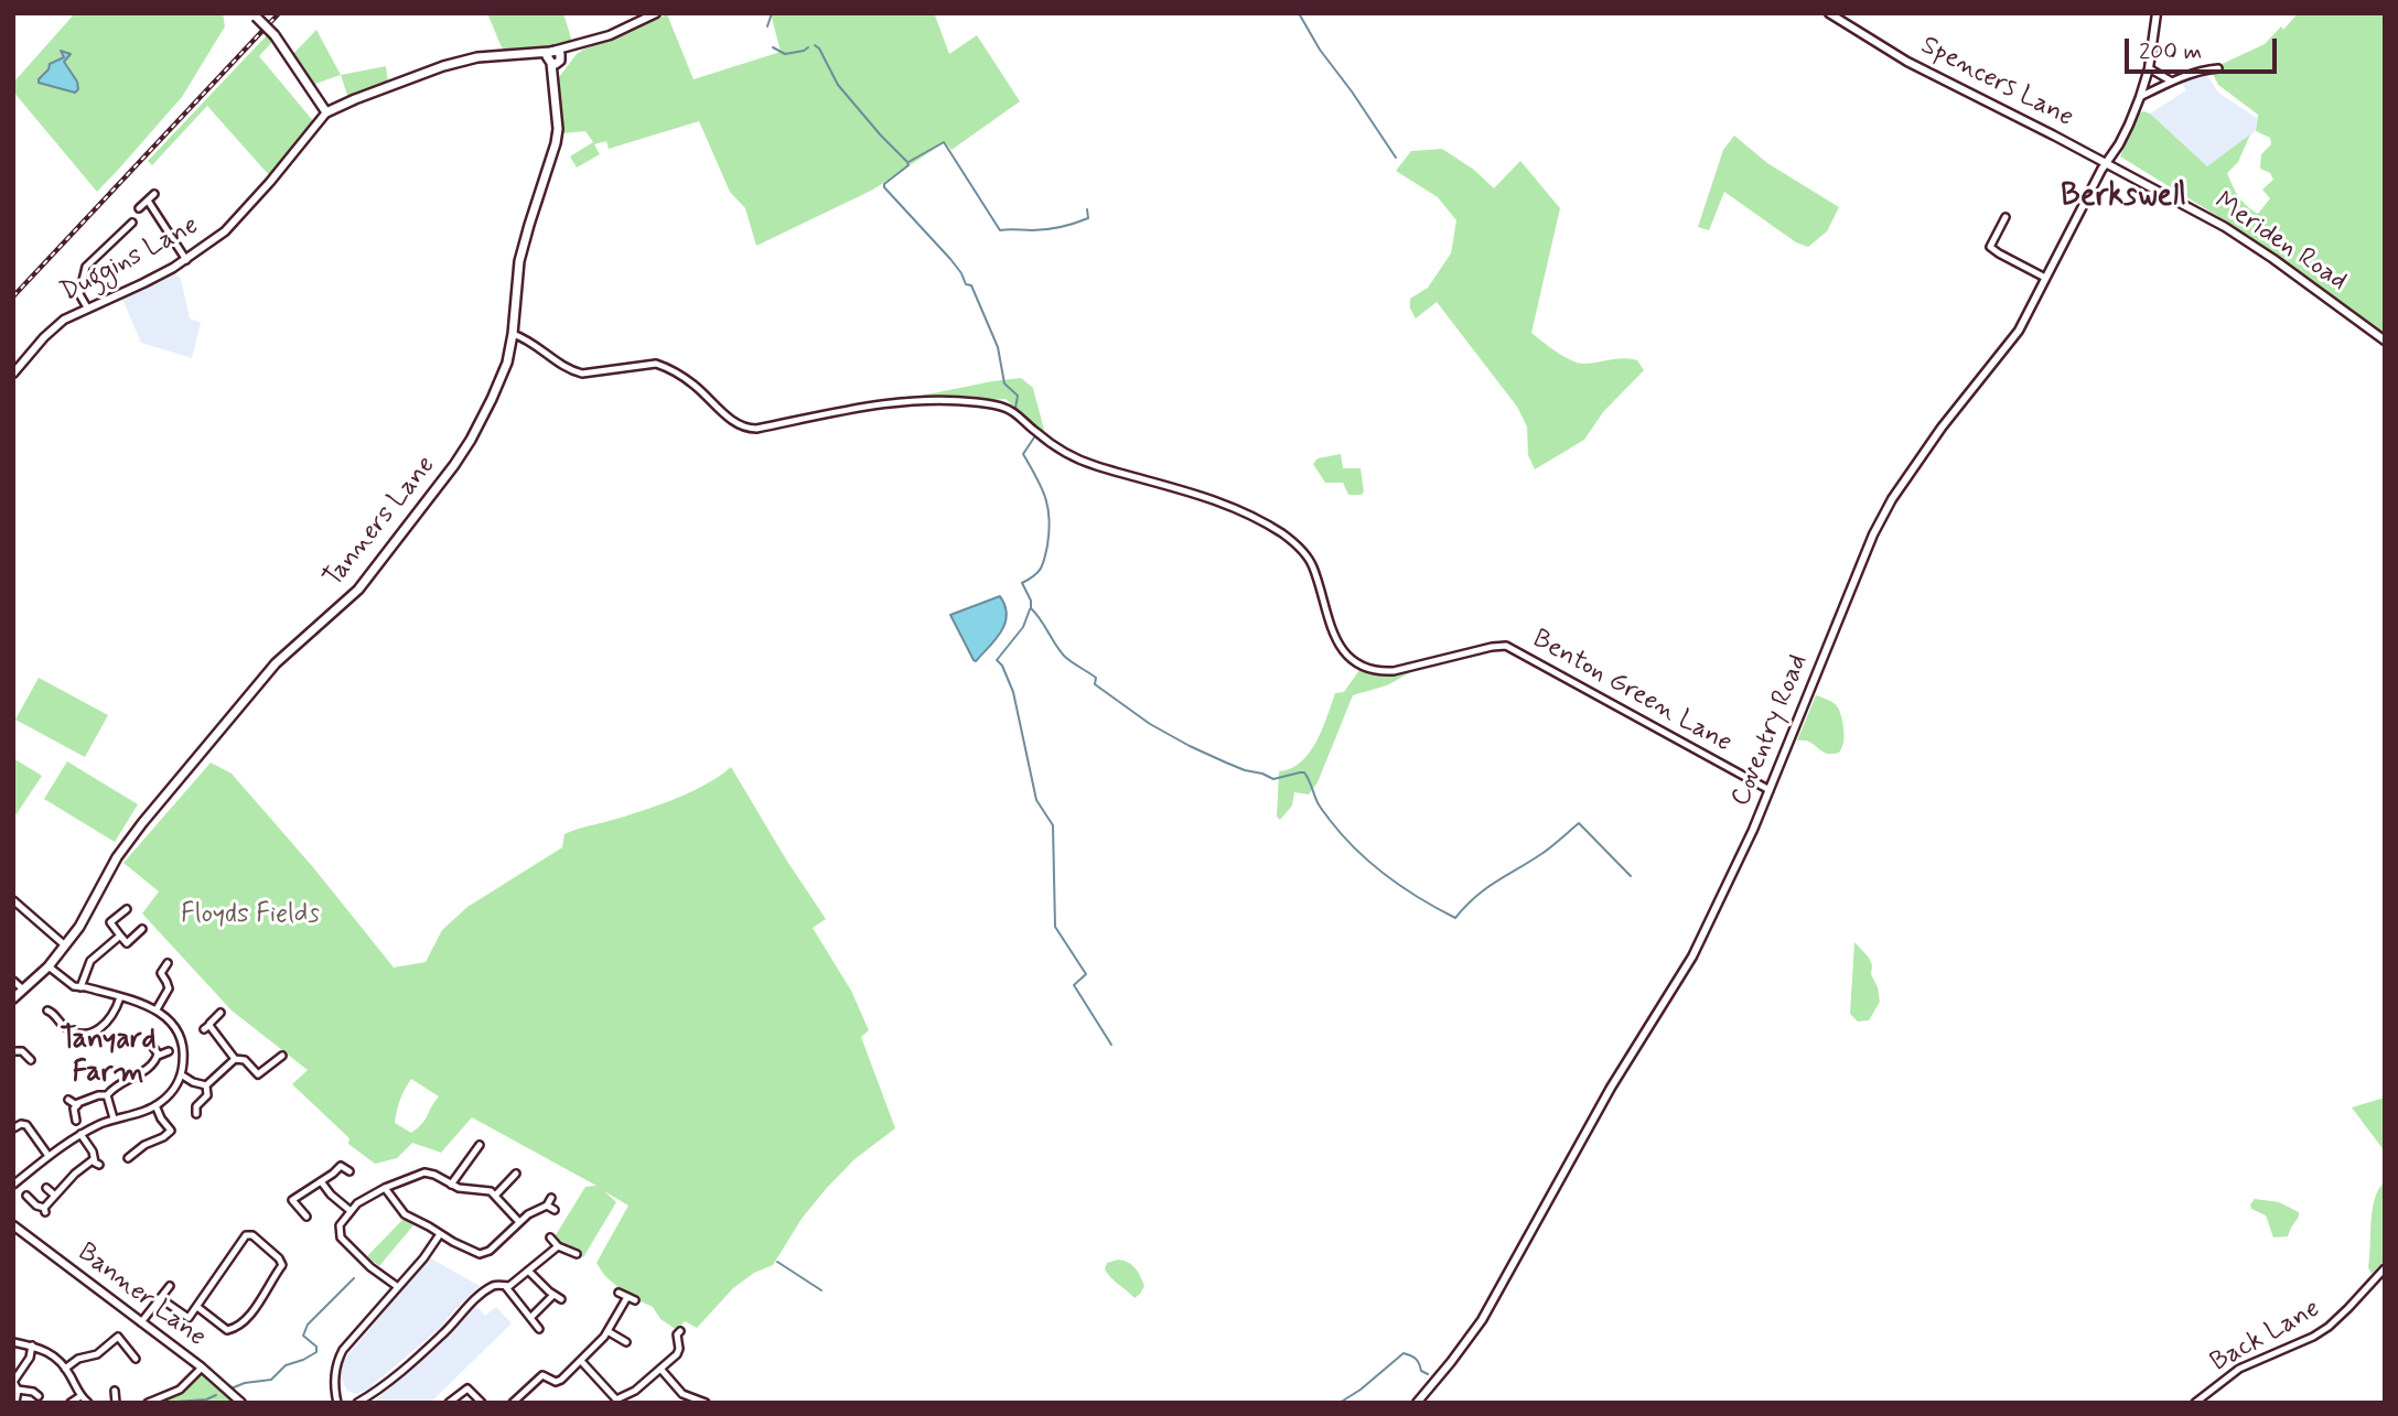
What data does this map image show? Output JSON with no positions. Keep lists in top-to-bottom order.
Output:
{
  "streets": {
    "main road": ["Tanners Lane"],
    "street": [
      "Spencers Lane",
      "Meriden Road",
      "Duggins Lane",
      "Benton Green Lane",
      "Coventry Road",
      "Banner Lane",
      "Back Lane"
    ]
  },
  "crossings": [
    ["Spencers Lane", "Meriden Road"],
    ["Spencers Lane", "Coventry Road"],
    ["Meriden Road", "Coventry Road"],
    ["Tanners Lane", "Benton Green Lane"],
    ["Benton Green Lane", "Coventry Road"]
  ],
  "districts": ["Berkswell", "Tanyard Farm"],
  "parks": ["Floyds Fields"],
  "scale_bar": "200 m"
}
